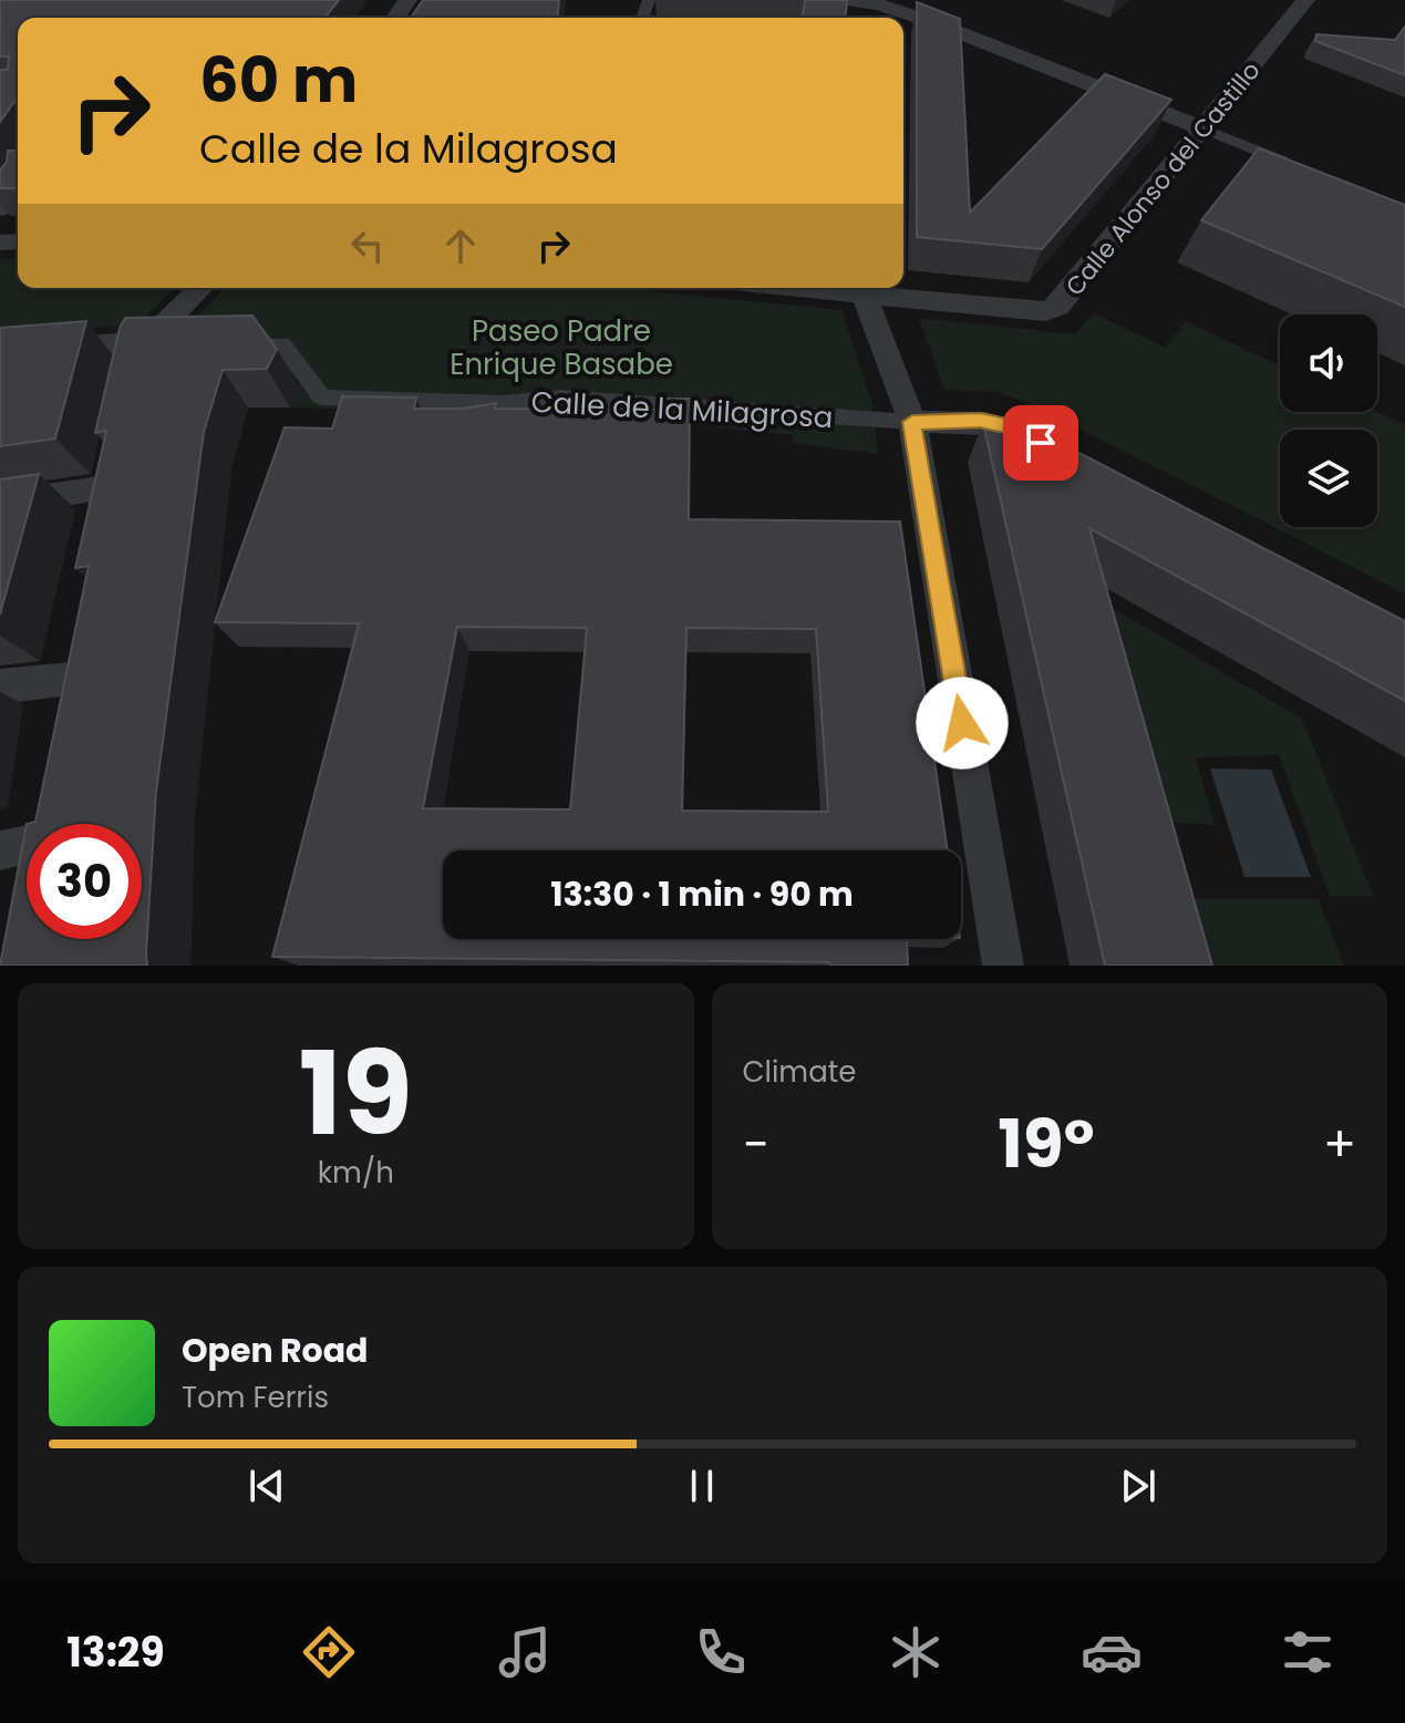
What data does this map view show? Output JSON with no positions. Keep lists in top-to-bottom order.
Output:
{
  "streets": {
    "street": ["Calle Alonso del Castillo", "Calle de la Milagrosa"]
  },
  "parks": ["Paseo Padre Enrique Basabe"],
  "page": {
    "turn": ["60 m", "Calle de la Milagrosa"],
    "limit": "30",
    "trip": "13:30 · 1 min · 90 m",
    "tile": [
      ["19", "km/h"],
      "Climate"
    ],
    "heat": ["−", "19°", "+"],
    "song": ["Open Road", "Tom Ferris"],
    "tabs": "13:29"
  }
}
